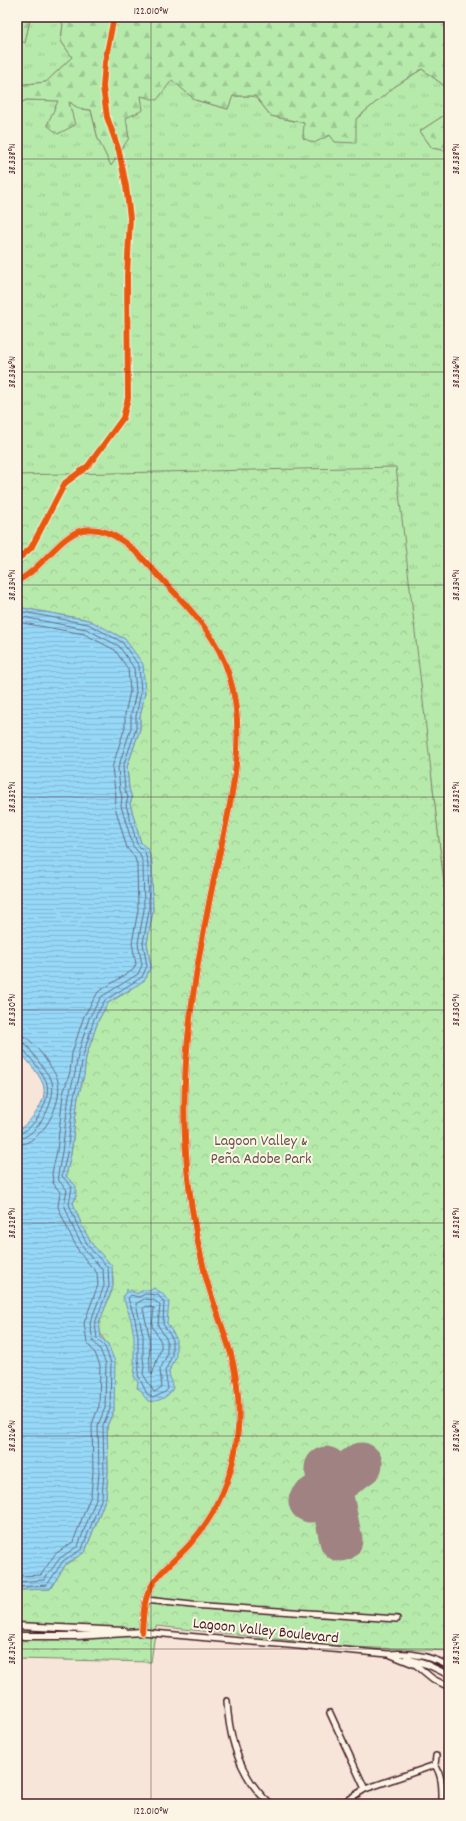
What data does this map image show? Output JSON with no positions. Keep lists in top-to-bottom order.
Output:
{
  "streets": {
    "street": ["Lagoon Valley Boulevard"]
  },
  "parks": ["Lagoon Valley & Peña Adobe Park"],
  "coordinates": [
    "122.010°W",
    "38.338°N",
    "38.336°N",
    "38.334°N",
    "38.332°N",
    "38.330°N",
    "38.328°N",
    "38.326°N",
    "38.324°N"
  ]
}
